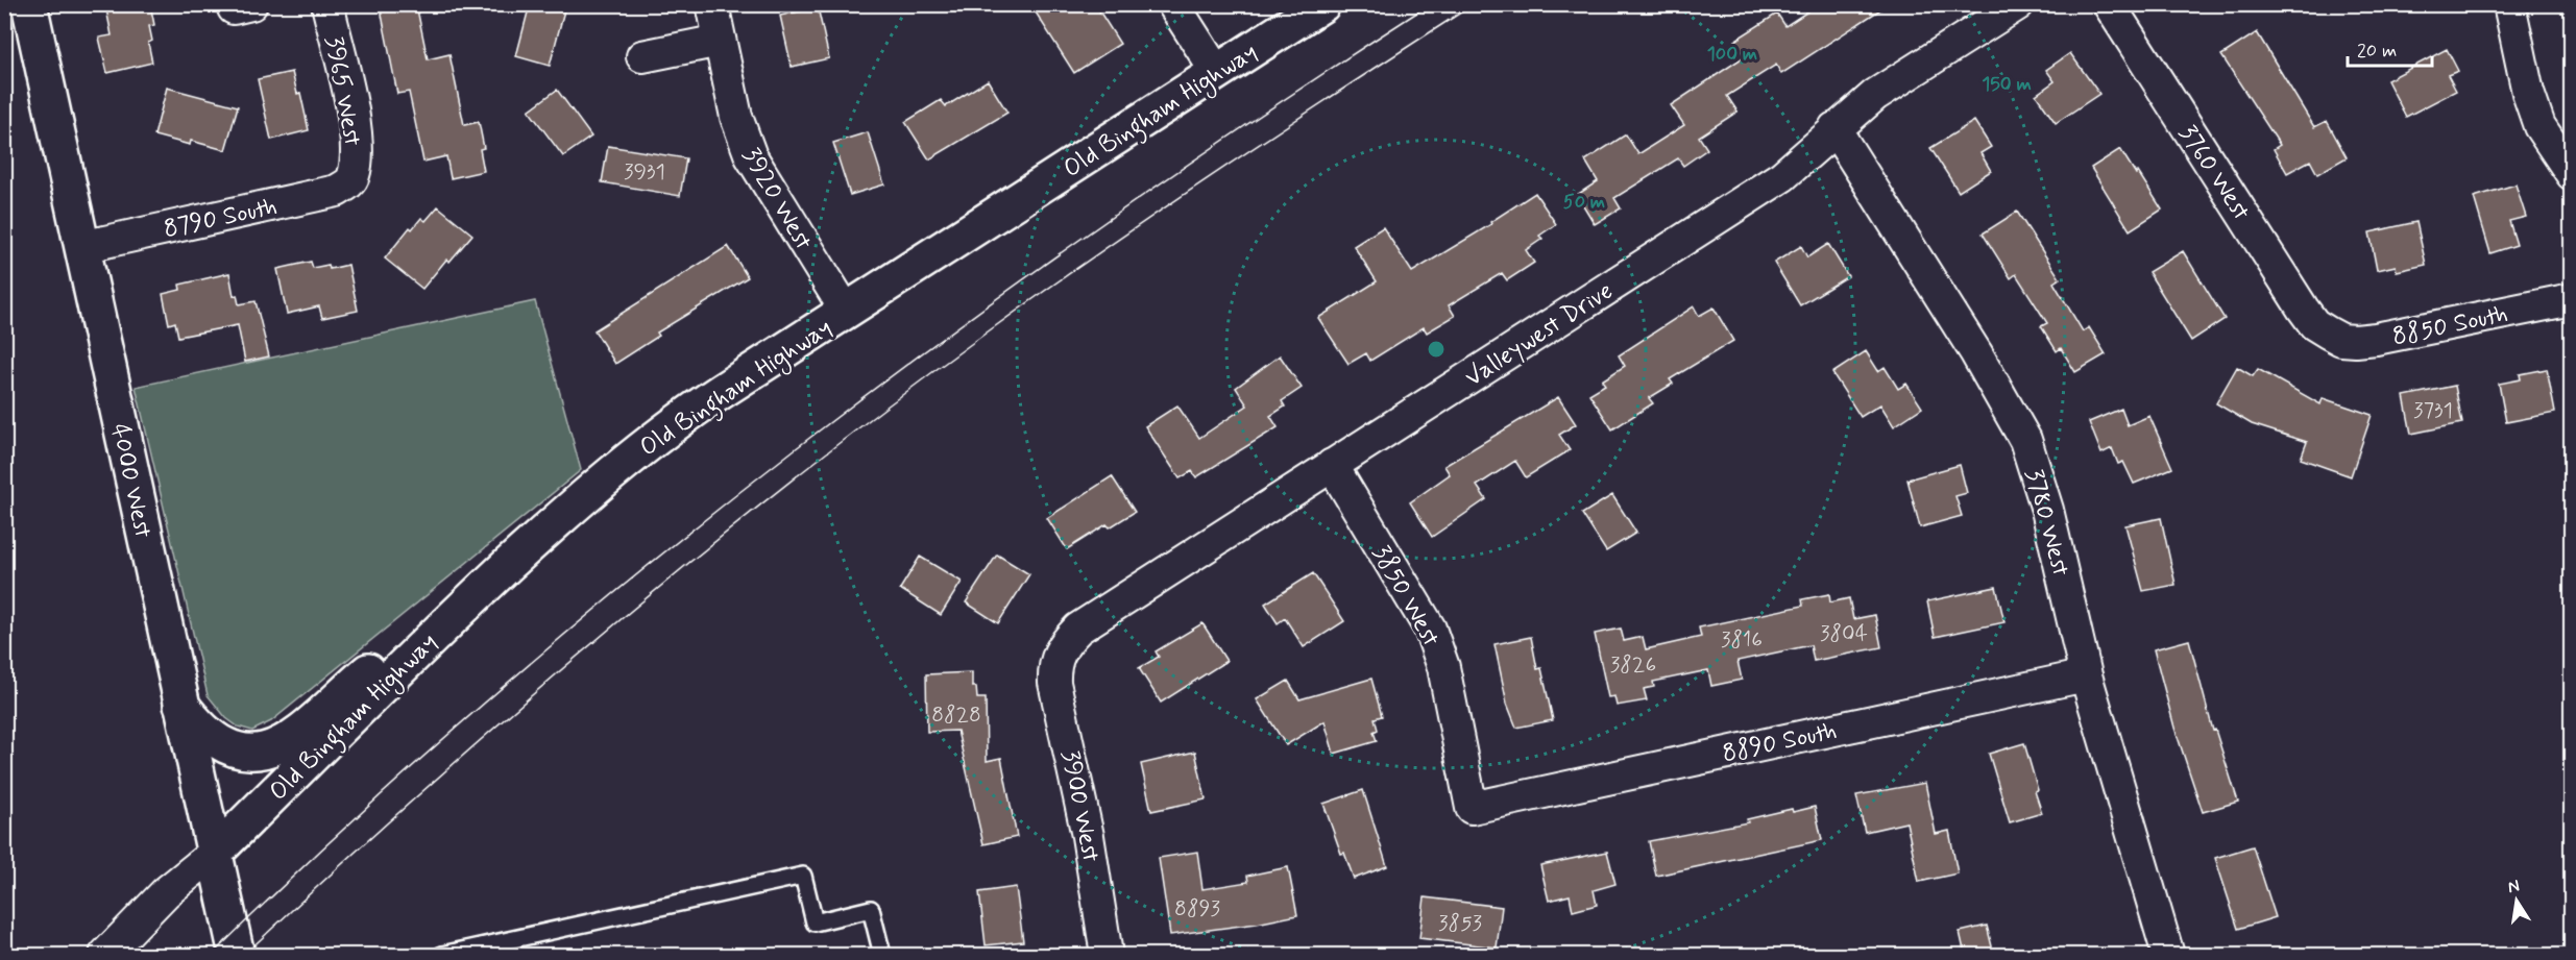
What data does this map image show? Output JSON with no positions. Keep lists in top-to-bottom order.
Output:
{
  "streets": {
    "street": [
      "3965 West",
      "Old Bingham Highway",
      "3760 West",
      "3920 West",
      "8790 South",
      "8850 South",
      "Valleywest Drive",
      "4000 West",
      "3780 West",
      "3850 West",
      "8890 South",
      "3900 West"
    ]
  },
  "crossings": [
    ["3965 West", "8790 South"],
    ["Old Bingham Highway", "3920 West"],
    ["Old Bingham Highway", "4000 West"],
    ["3760 West", "8850 South"],
    ["8790 South", "4000 West"],
    ["Valleywest Drive", "3780 West"],
    ["Valleywest Drive", "3850 West"],
    ["Valleywest Drive", "3900 West"],
    ["3780 West", "8890 South"],
    ["3850 West", "8890 South"]
  ],
  "house_numbers": [
    "3931",
    "3731",
    "3804",
    "3816",
    "3826",
    "8828",
    "8893",
    "3853"
  ],
  "scale_bar": "20 m",
  "north": "top",
  "rings": ["100 m", "150 m", "50 m"]
}
